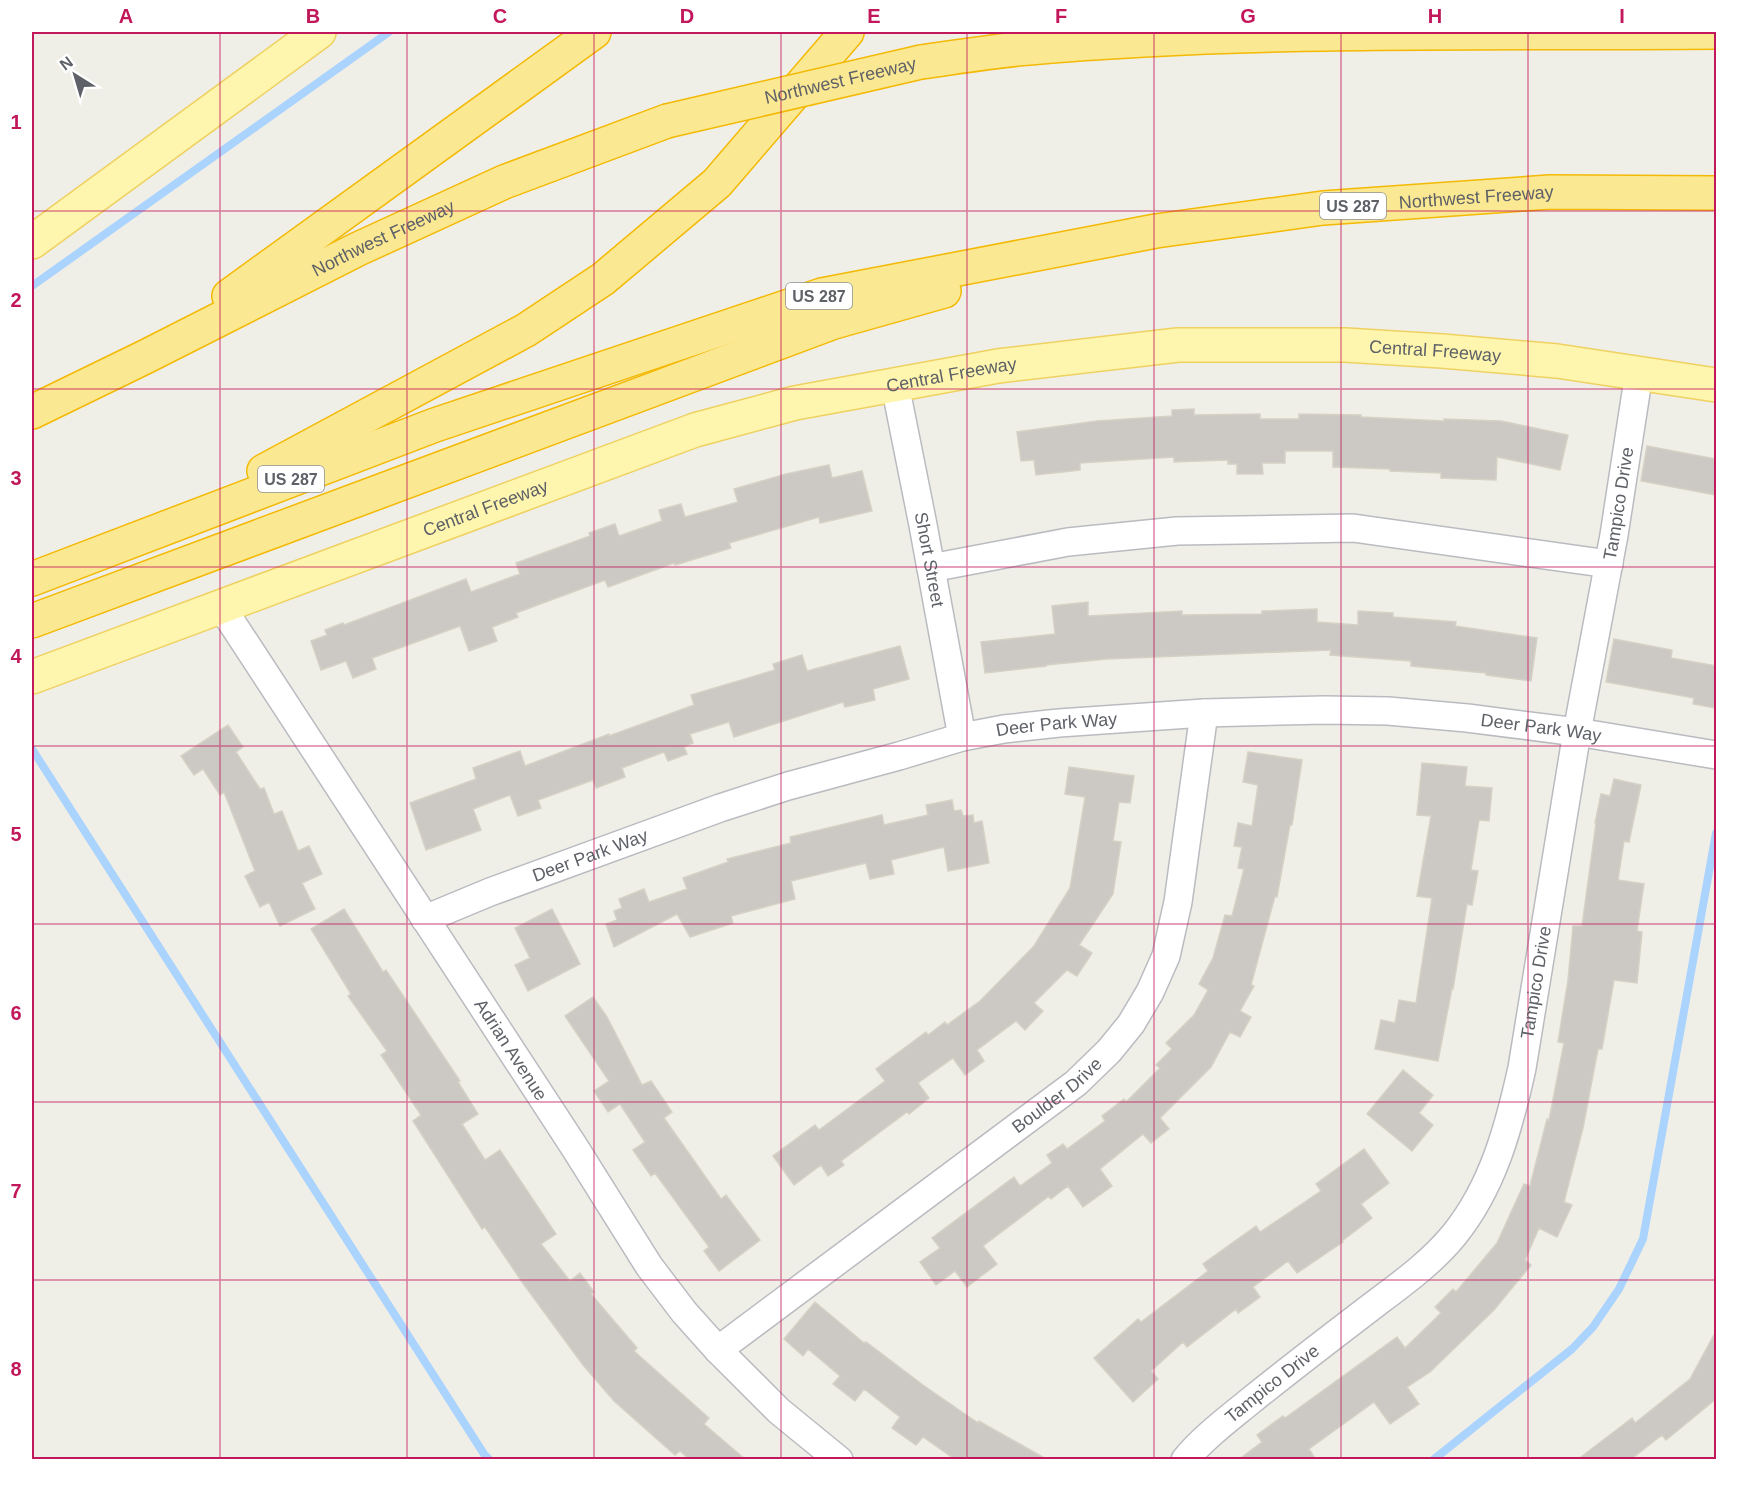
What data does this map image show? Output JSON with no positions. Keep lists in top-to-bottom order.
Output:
{
  "streets": {
    "highway": ["Northwest Freeway", "US 287"],
    "main road": ["Central Freeway"],
    "street": [
      "Tampico Drive",
      "Short Street",
      "Deer Park Way",
      "Adrian Avenue",
      "Boulder Drive"
    ]
  },
  "crossings": [
    ["Central Freeway", "Tampico Drive"],
    ["Central Freeway", "Short Street"],
    ["Central Freeway", "Adrian Avenue"],
    ["Tampico Drive", "Deer Park Way"],
    ["Short Street", "Deer Park Way"],
    ["Deer Park Way", "Adrian Avenue"],
    ["Deer Park Way", "Boulder Drive"],
    ["Adrian Avenue", "Boulder Drive"]
  ],
  "north": "top left",
  "grid": {
    "columns": [
      "A",
      "B",
      "C",
      "D",
      "E",
      "F",
      "G",
      "H",
      "I"
    ],
    "rows": [
      "1",
      "2",
      "3",
      "4",
      "5",
      "6",
      "7",
      "8"
    ]
  }
}
